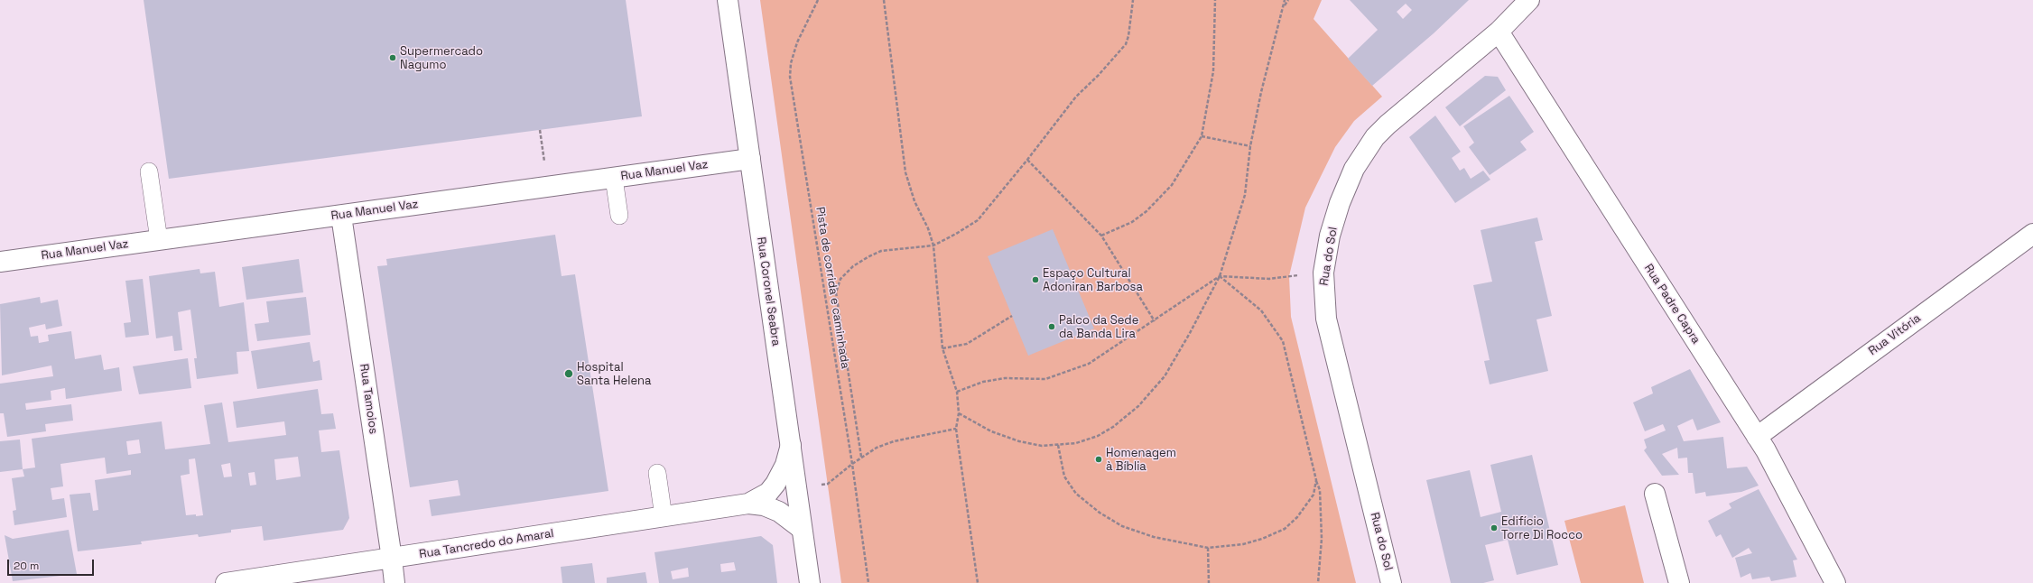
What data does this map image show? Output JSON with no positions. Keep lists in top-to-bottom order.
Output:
{
  "streets": {
    "street": [
      "Rua Manuel Vaz",
      "Rua do Sol",
      "Rua Coronel Seabra",
      "Rua Padre Capra",
      "Rua Vitória",
      "Rua Tamoios",
      "Rua Tancredo do Amaral"
    ],
    "path": ["Pista de corrida e caminhada"]
  },
  "crossings": [
    ["Rua Manuel Vaz", "Rua Coronel Seabra"],
    ["Rua Manuel Vaz", "Rua Tamoios"],
    ["Rua do Sol", "Rua Padre Capra"],
    ["Rua Coronel Seabra", "Rua Tancredo do Amaral"],
    ["Rua Padre Capra", "Rua Vitória"],
    ["Rua Tamoios", "Rua Tancredo do Amaral"]
  ],
  "places": [
    "Supermercado Nagumo",
    "Espaço Cultural Adoniran Barbosa",
    "Palco da Sede da Banda Lira",
    "Hospital Santa Helena",
    "Homenagem à Bíblia",
    "Edifício Torre Di Rocco"
  ],
  "scale_bar": "20 m"
}
